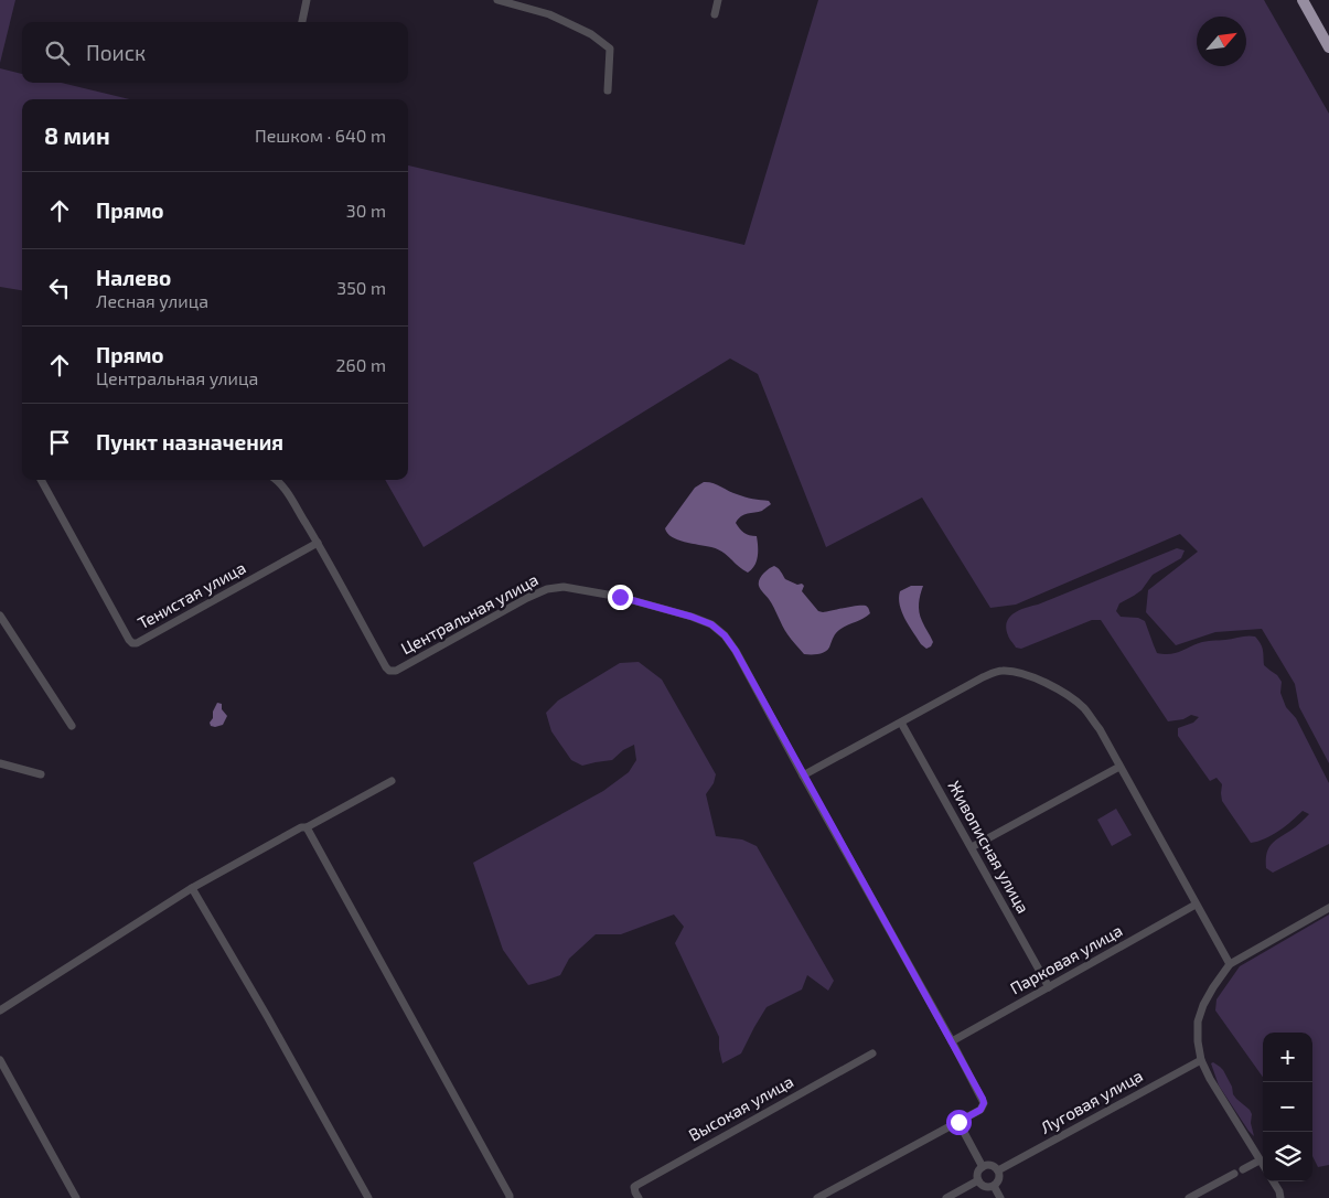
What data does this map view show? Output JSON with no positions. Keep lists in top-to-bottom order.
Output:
{
  "streets": {
    "street": [
      "Тенистая улица",
      "Центральная улица",
      "Живописная улица",
      "Парковая улица",
      "Луговая улица",
      "Высокая улица"
    ]
  },
  "crossings": [
    ["Тенистая улица", "Центральная улица"],
    ["Живописная улица", "Парковая улица"]
  ],
  "north": "top right",
  "page": {
    "search": "Поиск",
    "heading": ["8 мин", "Пешком · 640 m"],
    "list": [
      ["Прямо", "30 m"],
      ["Налево", "Лесная улица", "350 m"],
      ["Прямо", "Центральная улица", "260 m"],
      "Пункт назначения"
    ],
    "map_buttons": ["+", "−"]
  }
}
